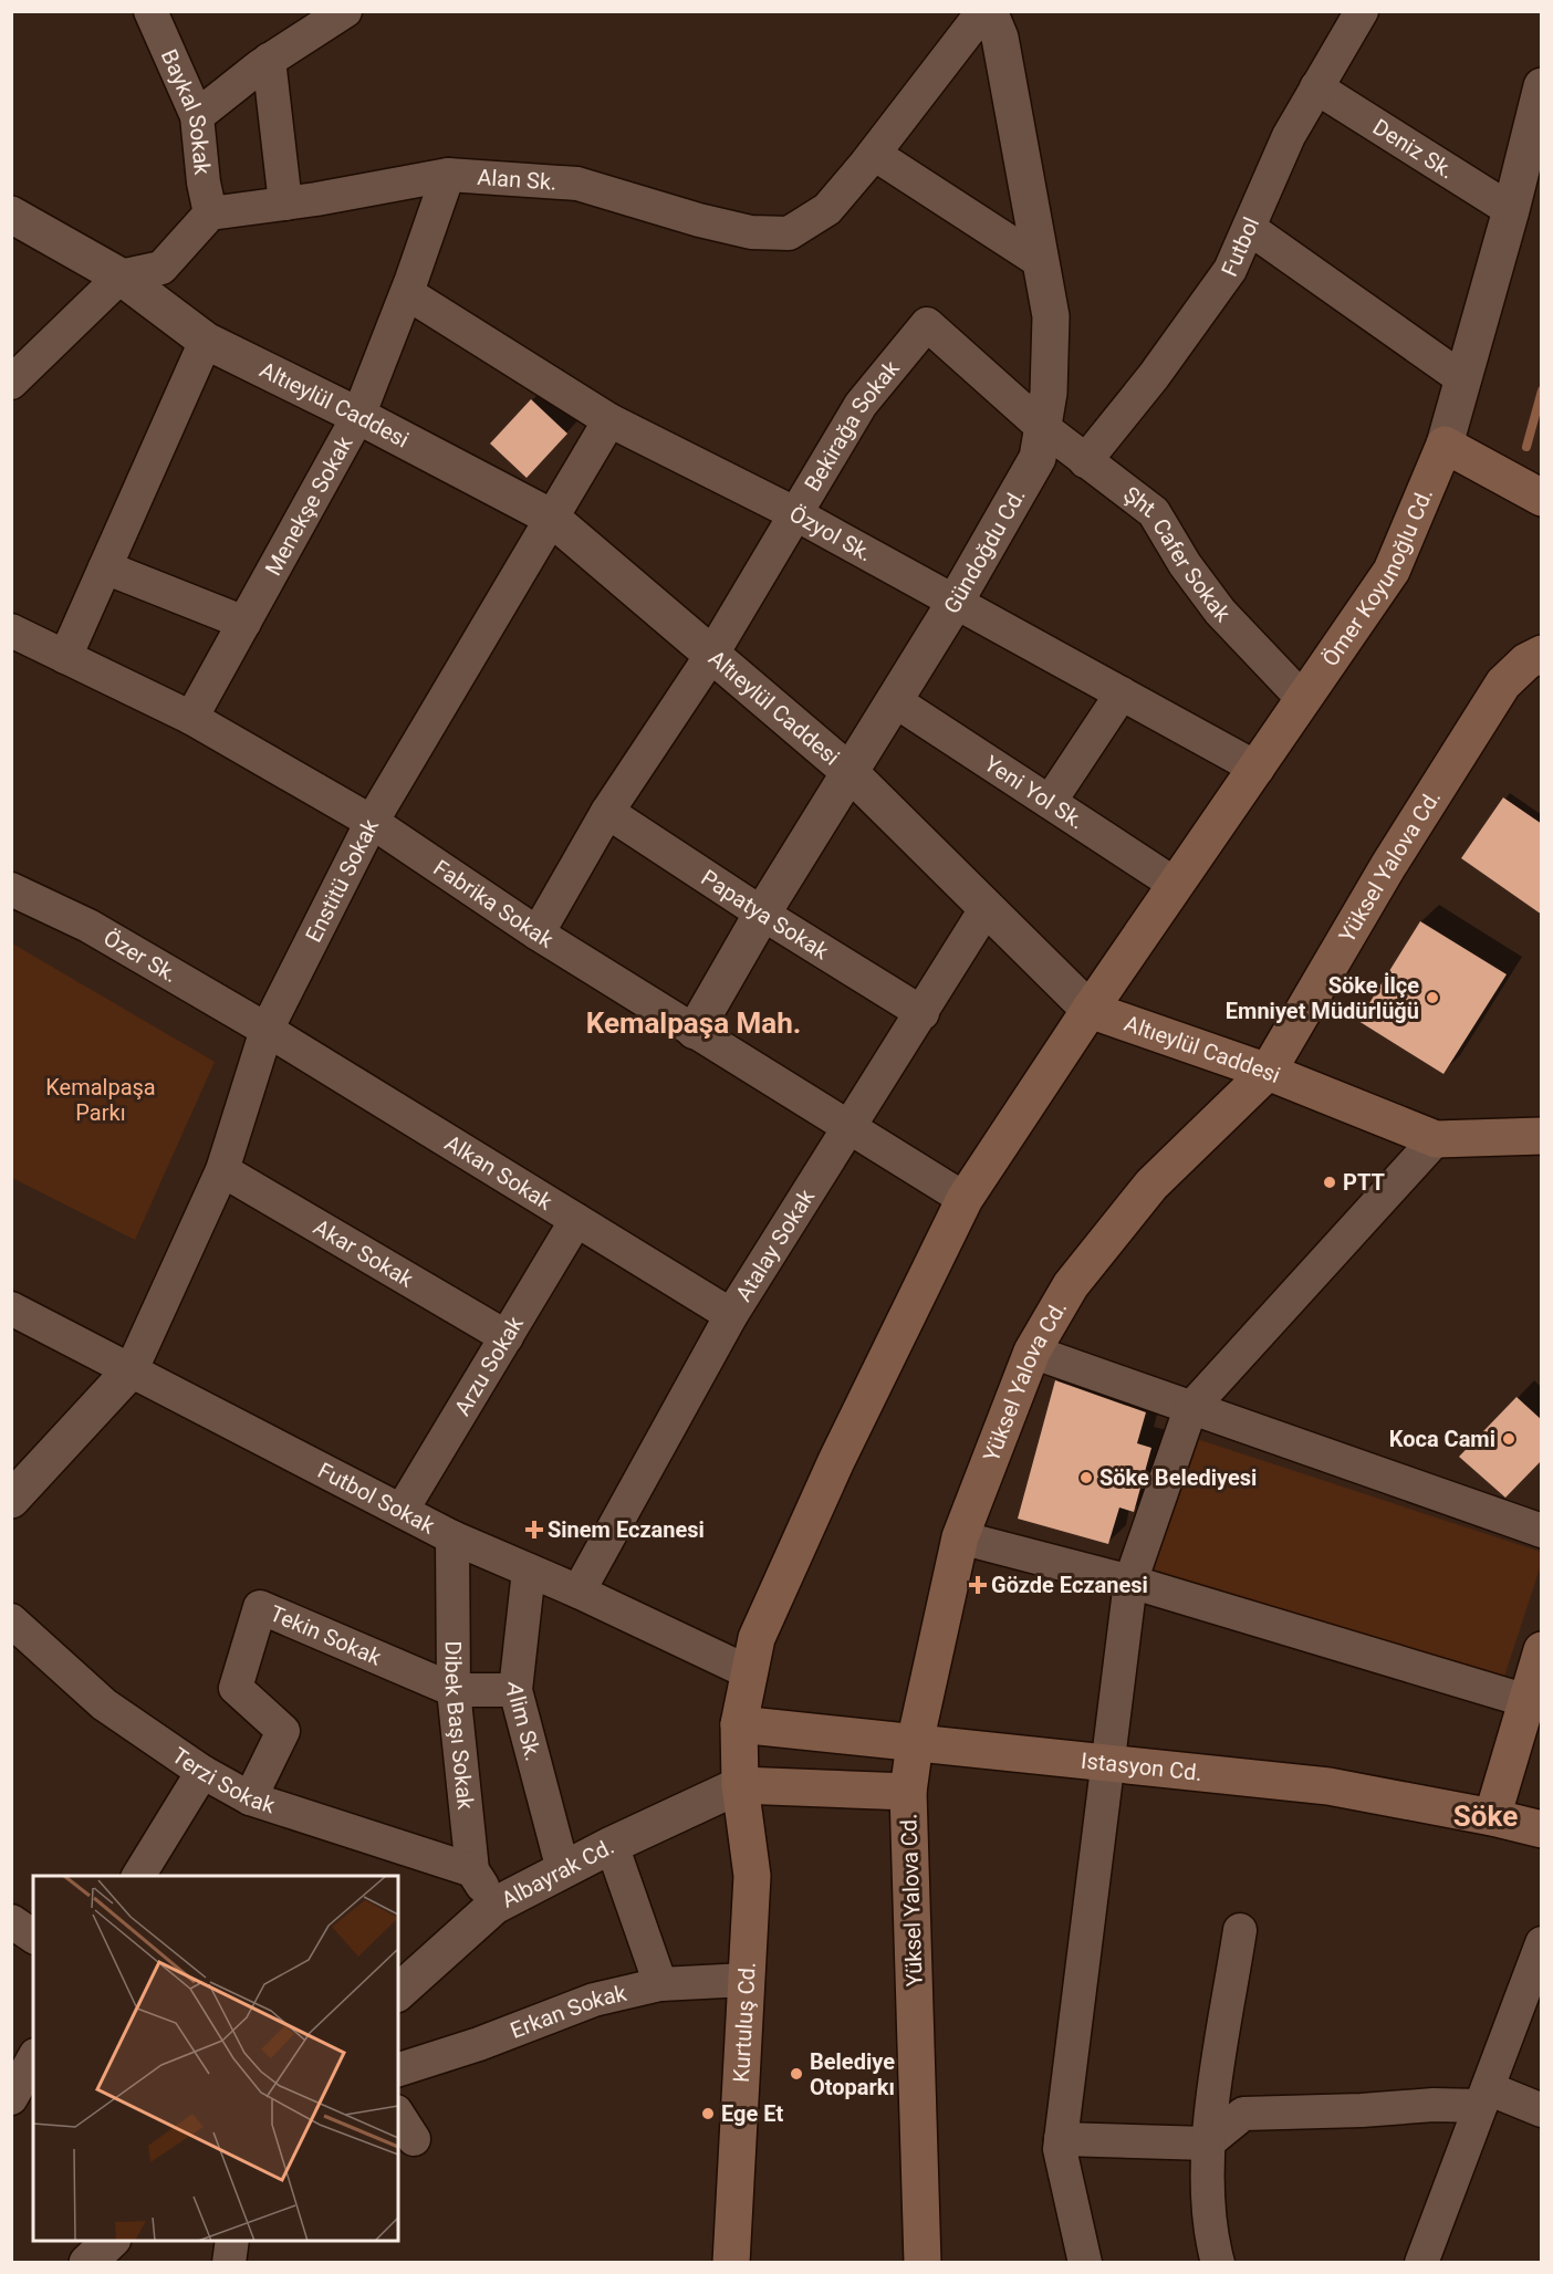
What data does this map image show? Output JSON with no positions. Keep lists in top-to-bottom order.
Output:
{
  "streets": {
    "main road": [
      "Altıeylül Caddesi",
      "Ömer Koyunoğlu Cd.",
      "Yüksel Yalova Cd.",
      "Istasyon Cd.",
      "Kurtuluş Cd."
    ],
    "street": [
      "Baykal Sokak",
      "Deniz Sk.",
      "Alan Sk.",
      "Futbol",
      "Bekirağa Sokak",
      "Menekşe Sokak",
      "Özyol Sk.",
      "Gündoğdu Cd.",
      "Şht. Cafer Sokak",
      "Yeni Yol Sk.",
      "Enstitü Sokak",
      "Fabrika Sokak",
      "Papatya Sokak",
      "Özer Sk.",
      "Alkan Sokak",
      "Atalay Sokak",
      "Akar Sokak",
      "Arzu Sokak",
      "Futbol Sokak",
      "Tekin Sokak",
      "Alim Sk.",
      "Dibek Başı Sokak",
      "Terzi Sokak",
      "Albayrak Cd.",
      "Erkan Sokak"
    ]
  },
  "crossings": [
    ["Baykal Sokak", "Alan Sk."],
    ["Deniz Sk.", "Futbol"],
    ["Deniz Sk.", "Ömer Koyunoğlu Cd."],
    ["Alan Sk.", "Menekşe Sokak"],
    ["Futbol", "Şht. Cafer Sokak"],
    ["Altıeylül Caddesi", "Bekirağa Sokak"],
    ["Altıeylül Caddesi", "Menekşe Sokak"],
    ["Altıeylül Caddesi", "Gündoğdu Cd."],
    ["Altıeylül Caddesi", "Ömer Koyunoğlu Cd."],
    ["Altıeylül Caddesi", "Yüksel Yalova Cd."],
    ["Altıeylül Caddesi", "Enstitü Sokak"],
    ["Altıeylül Caddesi", "Atalay Sokak"],
    ["Bekirağa Sokak", "Özyol Sk."],
    ["Bekirağa Sokak", "Gündoğdu Cd."],
    ["Bekirağa Sokak", "Şht. Cafer Sokak"],
    ["Bekirağa Sokak", "Fabrika Sokak"],
    ["Bekirağa Sokak", "Papatya Sokak"],
    ["Menekşe Sokak", "Özyol Sk."],
    ["Menekşe Sokak", "Fabrika Sokak"],
    ["Özyol Sk.", "Gündoğdu Cd."],
    ["Özyol Sk.", "Ömer Koyunoğlu Cd."],
    ["Özyol Sk.", "Enstitü Sokak"],
    ["Gündoğdu Cd.", "Şht. Cafer Sokak"],
    ["Gündoğdu Cd.", "Yeni Yol Sk."],
    ["Gündoğdu Cd.", "Fabrika Sokak"],
    ["Gündoğdu Cd.", "Papatya Sokak"],
    ["Şht. Cafer Sokak", "Ömer Koyunoğlu Cd."],
    ["Ömer Koyunoğlu Cd.", "Yeni Yol Sk."],
    ["Ömer Koyunoğlu Cd.", "Fabrika Sokak"],
    ["Ömer Koyunoğlu Cd.", "Kurtuluş Cd."],
    ["Yüksel Yalova Cd.", "Istasyon Cd."],
    ["Enstitü Sokak", "Fabrika Sokak"],
    ["Enstitü Sokak", "Özer Sk."],
    ["Enstitü Sokak", "Alkan Sokak"],
    ["Enstitü Sokak", "Akar Sokak"],
    ["Enstitü Sokak", "Futbol Sokak"],
    ["Fabrika Sokak", "Atalay Sokak"],
    ["Fabrika Sokak", "Kurtuluş Cd."],
    ["Papatya Sokak", "Atalay Sokak"],
    ["Özer Sk.", "Alkan Sokak"],
    ["Alkan Sokak", "Atalay Sokak"],
    ["Alkan Sokak", "Arzu Sokak"],
    ["Atalay Sokak", "Futbol Sokak"],
    ["Akar Sokak", "Arzu Sokak"],
    ["Arzu Sokak", "Futbol Sokak"],
    ["Futbol Sokak", "Alim Sk."],
    ["Futbol Sokak", "Dibek Başı Sokak"],
    ["Futbol Sokak", "Kurtuluş Cd."],
    ["Tekin Sokak", "Dibek Başı Sokak"],
    ["Tekin Sokak", "Terzi Sokak"],
    ["Alim Sk.", "Albayrak Cd."],
    ["Dibek Başı Sokak", "Terzi Sokak"],
    ["Dibek Başı Sokak", "Albayrak Cd."],
    ["Istasyon Cd.", "Kurtuluş Cd."],
    ["Albayrak Cd.", "Kurtuluş Cd."],
    ["Erkan Sokak", "Kurtuluş Cd."]
  ],
  "districts": ["Kemalpaşa Mah.", "Söke"],
  "parks": ["Kemalpaşa Parkı"],
  "places": {
    "other": [
      "Söke İlçe Emniyet Müdürlüğü",
      "PTT",
      "Koca Cami",
      "Söke Belediyesi",
      "Belediye Otoparkı",
      "Ege Et"
    ],
    "health": ["Sinem Eczanesi", "Gözde Eczanesi"]
  }
}
